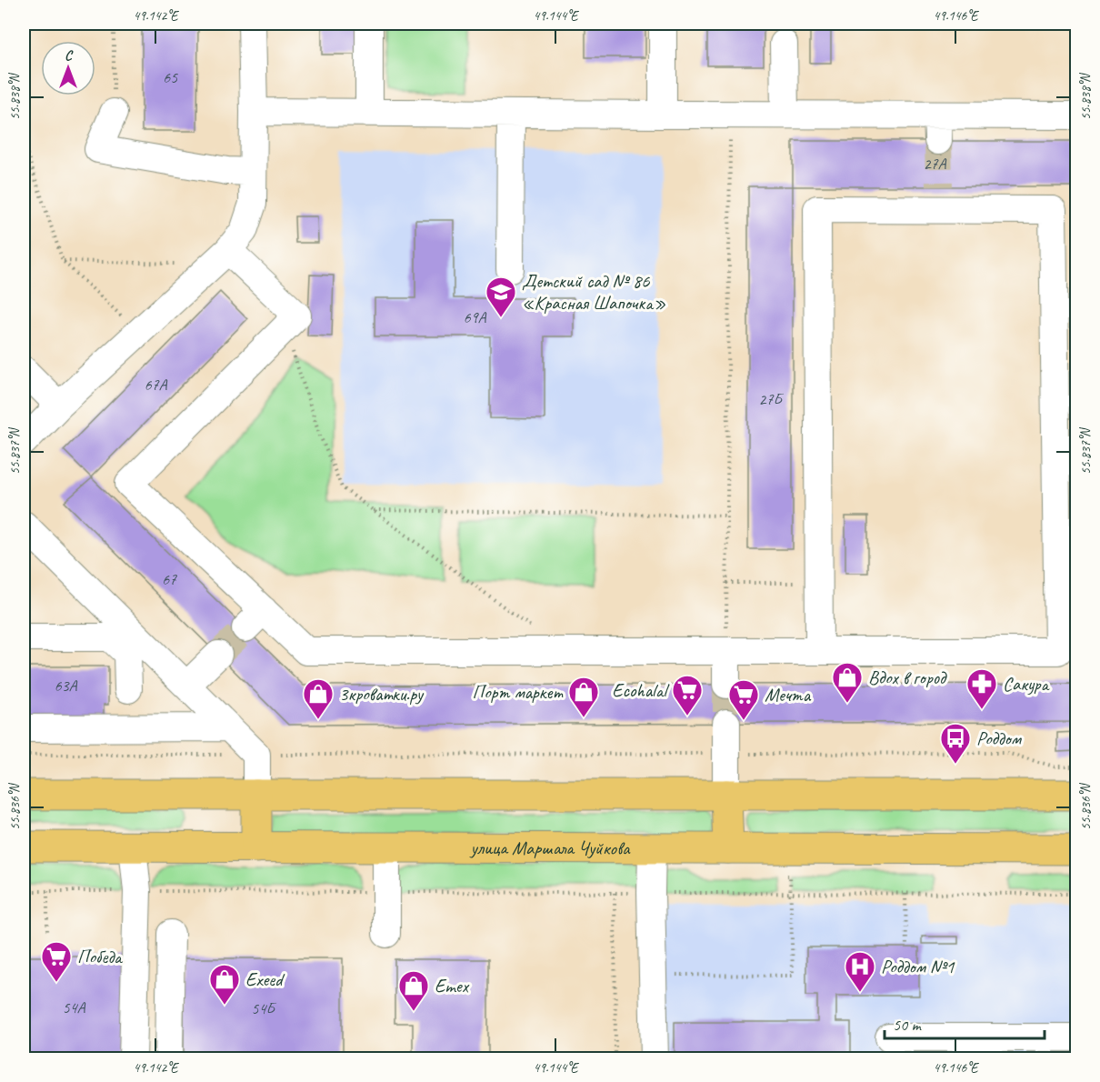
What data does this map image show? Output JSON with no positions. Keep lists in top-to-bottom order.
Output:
{
  "streets": {
    "main road": ["улица Маршала Чуйкова"]
  },
  "places": {
    "school or university": ["Детский сад № 86 «Красная Шапочка»"],
    "shop": [
      "Вдох в город",
      "Порт маркет",
      "3кроватки.ру",
      "Exeed",
      "Emex"
    ],
    "pharmacy": ["Сакура"],
    "supermarket": ["Ecohalal", "Мечта", "Победа"],
    "bus stop": ["Роддом"],
    "hospital": ["Роддом №1"]
  },
  "house_numbers": [
    "65",
    "27А",
    "69А",
    "67А",
    "27Б",
    "67",
    "63А",
    "54А",
    "54Б"
  ],
  "scale_bar": "50 m",
  "north": "top",
  "coordinates": [
    "49.142°E",
    "49.144°E",
    "49.146°E",
    "55.838°N",
    "55.837°N",
    "55.836°N"
  ]
}
